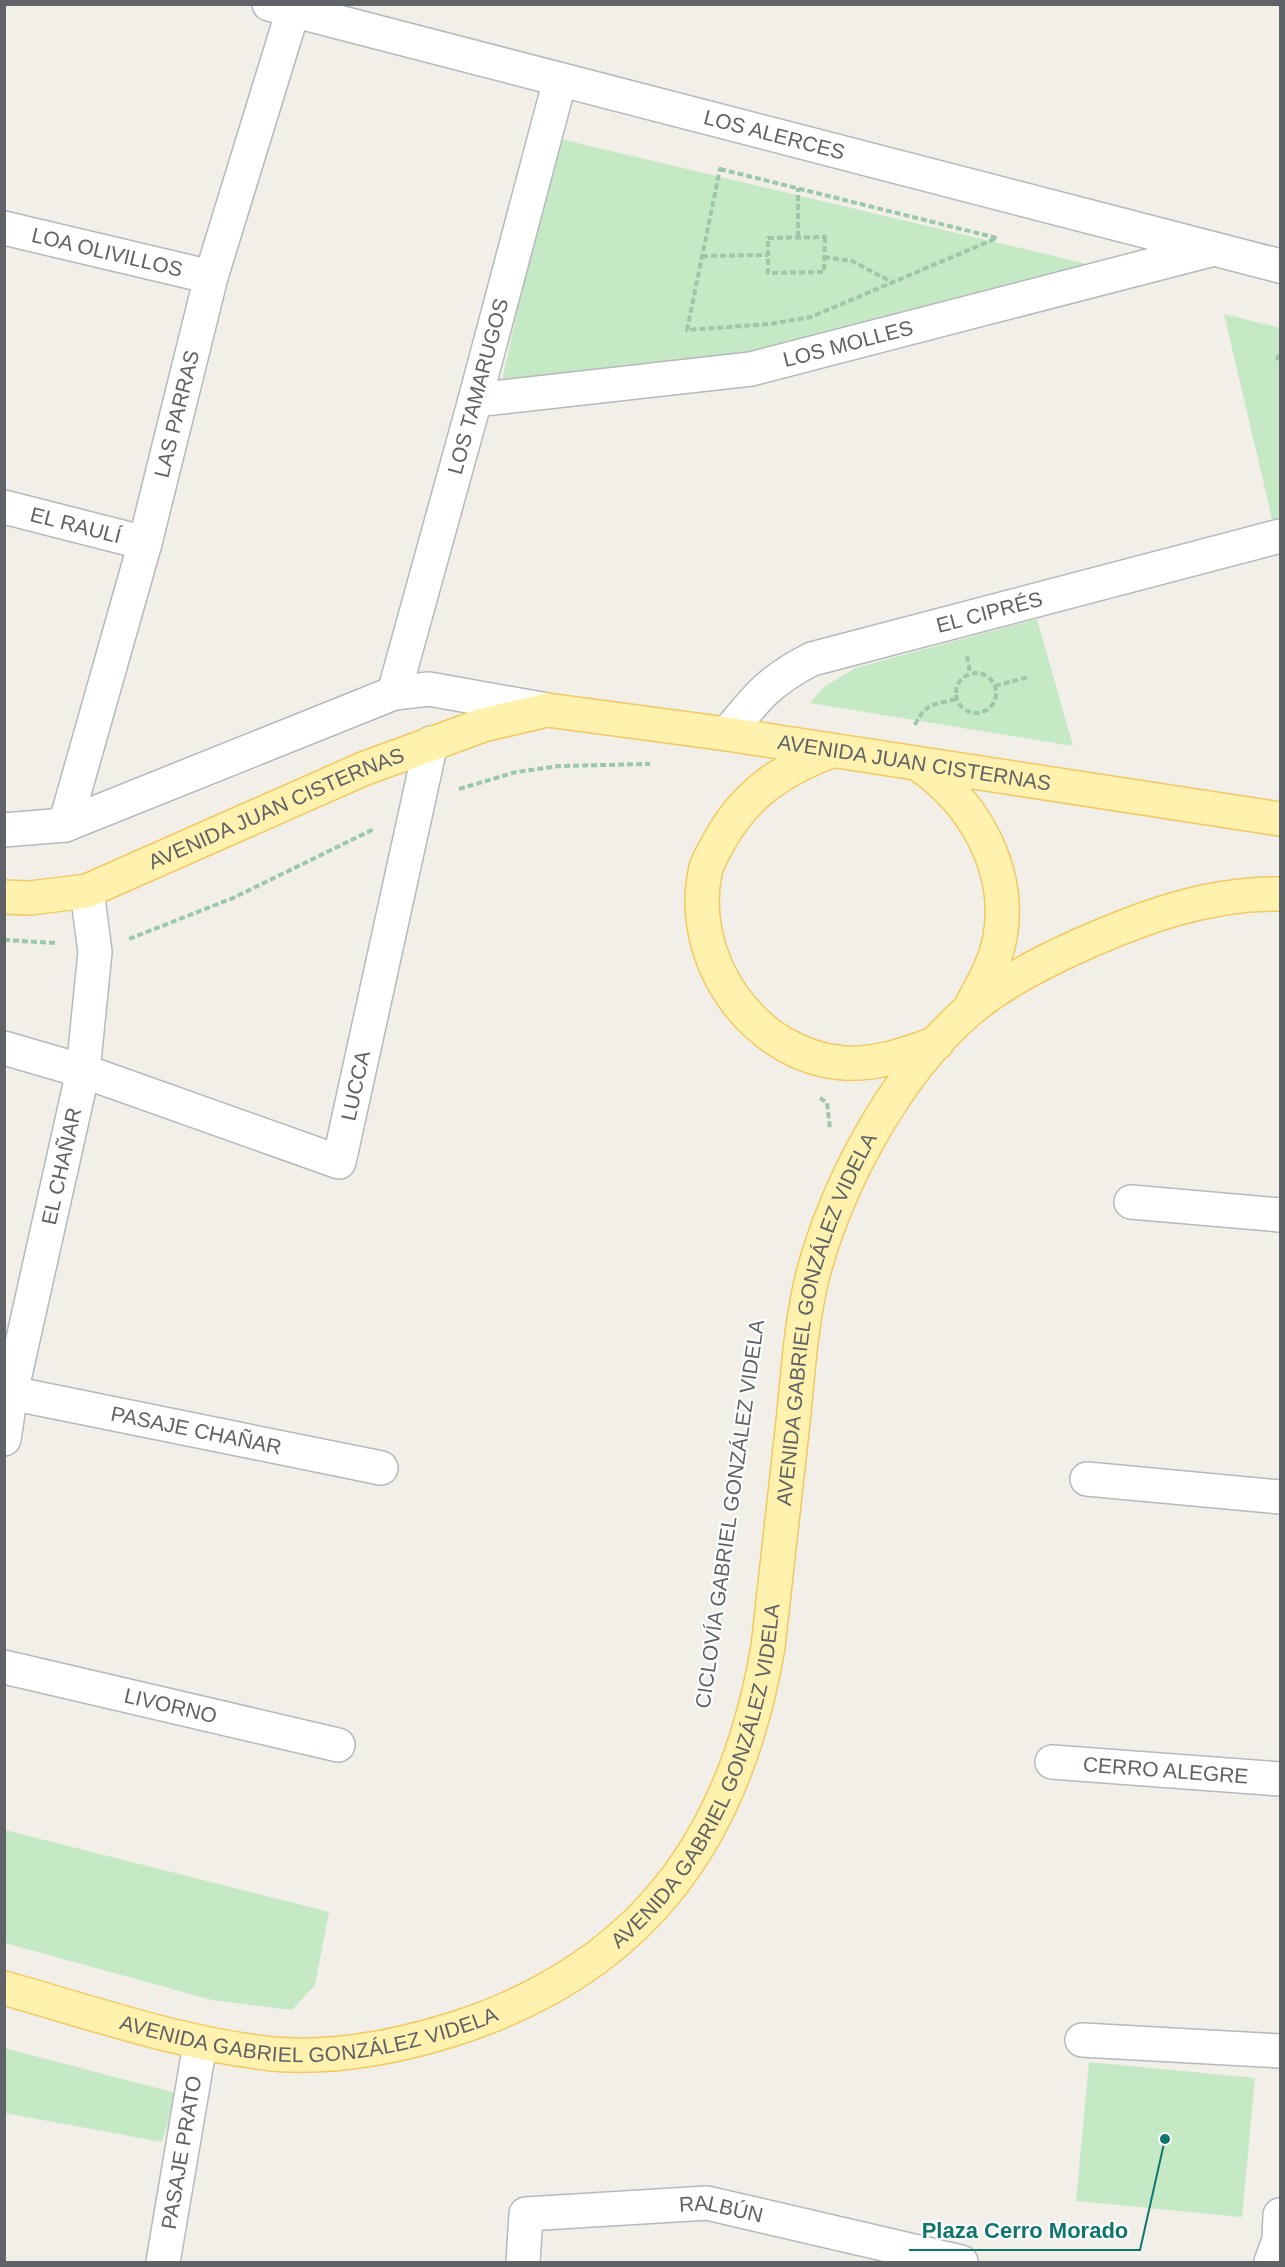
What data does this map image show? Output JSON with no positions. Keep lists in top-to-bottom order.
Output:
{
  "streets": {
    "main road": ["AVENIDA JUAN CISTERNAS", "AVENIDA GABRIEL GONZÁLEZ VIDELA"],
    "street": [
      "LOS ALERCES",
      "LOA OLIVILLOS",
      "LOS MOLLES",
      "LOS TAMARUGOS",
      "LAS PARRAS",
      "EL RAULÍ",
      "EL CIPRÉS",
      "LUCCA",
      "EL CHAÑAR",
      "PASAJE CHAÑAR",
      "LIVORNO",
      "CERRO ALEGRE",
      "PASAJE PRATO",
      "RALBÚN"
    ]
  },
  "crossings": [
    ["LOS ALERCES", "LOS MOLLES"],
    ["LOS ALERCES", "LOS TAMARUGOS"],
    ["LOS ALERCES", "LAS PARRAS"],
    ["LOA OLIVILLOS", "LAS PARRAS"],
    ["LOS MOLLES", "LOS TAMARUGOS"],
    ["LOS TAMARUGOS", "AVENIDA JUAN CISTERNAS"],
    ["LAS PARRAS", "EL RAULÍ"],
    ["LAS PARRAS", "AVENIDA JUAN CISTERNAS"],
    ["EL CIPRÉS", "AVENIDA JUAN CISTERNAS"],
    ["AVENIDA JUAN CISTERNAS", "LUCCA"],
    ["AVENIDA JUAN CISTERNAS", "EL CHAÑAR"],
    ["LUCCA", "EL CHAÑAR"],
    ["EL CHAÑAR", "PASAJE CHAÑAR"],
    ["AVENIDA GABRIEL GONZÁLEZ VIDELA", "PASAJE PRATO"]
  ],
  "places": ["Plaza Cerro Morado"]
}
